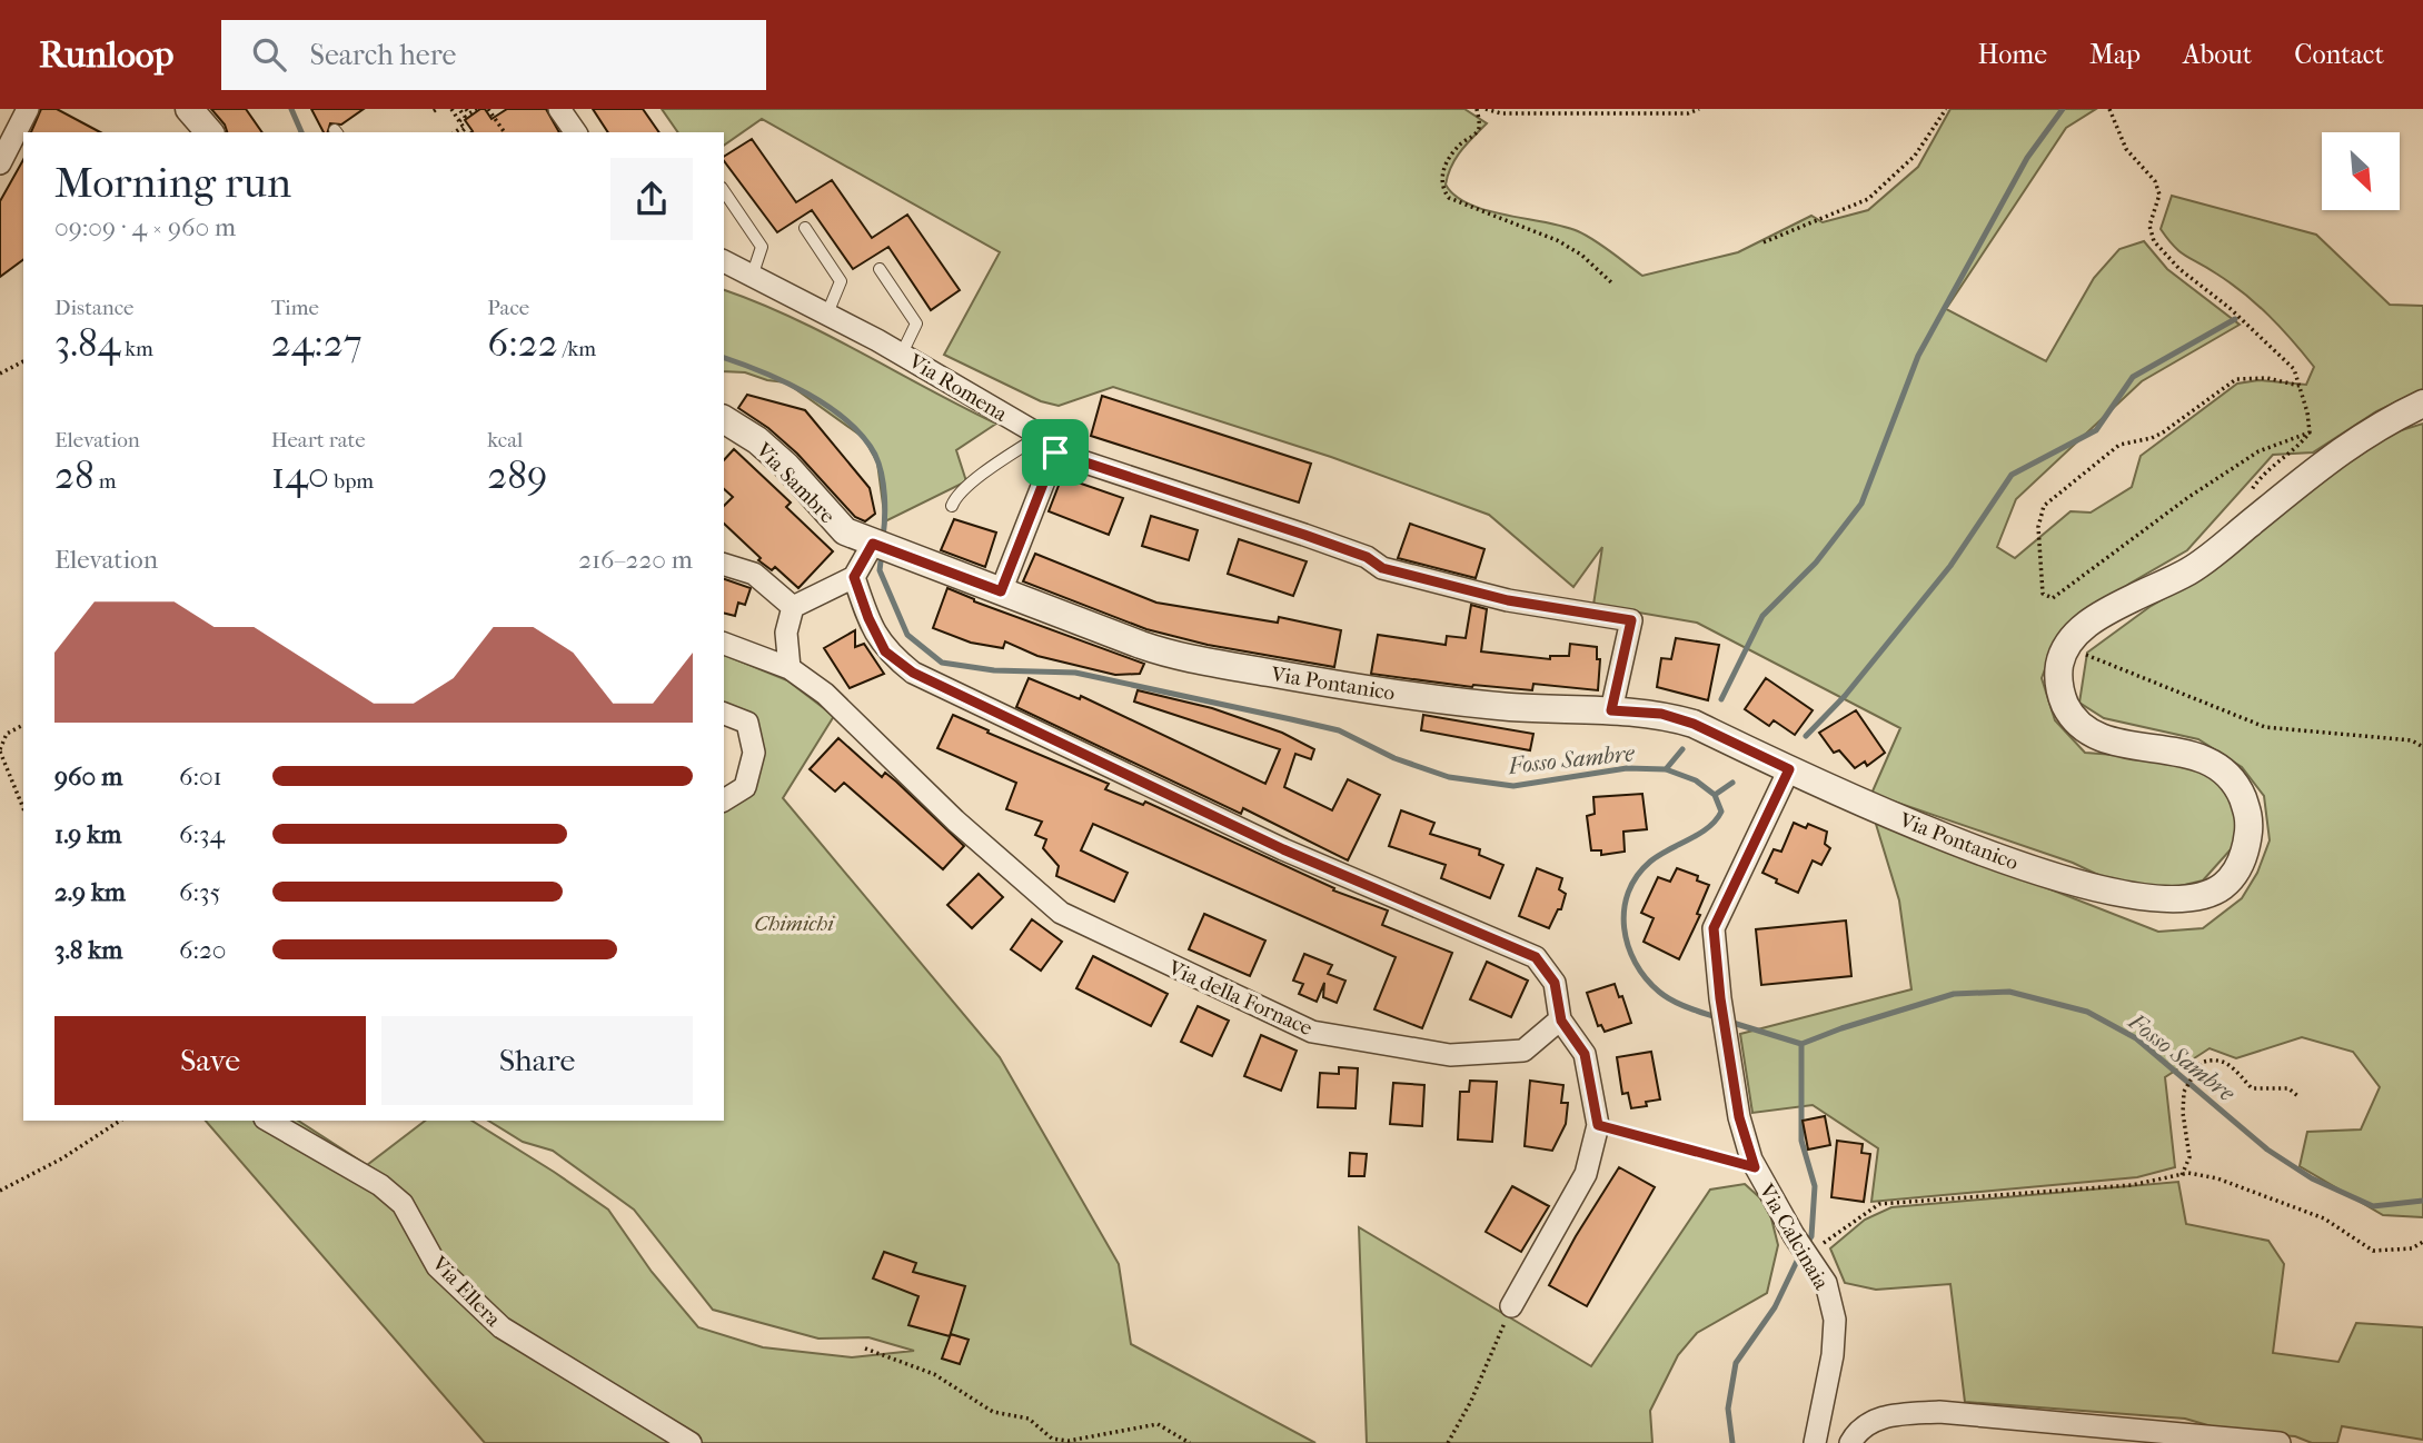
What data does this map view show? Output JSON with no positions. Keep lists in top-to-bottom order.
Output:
{
  "streets": {
    "street": [
      "Via Romena",
      "Via Sambre",
      "Via Pontanico",
      "Via della Fornace",
      "Via Calcinaia",
      "Via Ellera"
    ]
  },
  "crossings": [
    ["Via Sambre", "Via Pontanico"],
    ["Via Pontanico", "Via Calcinaia"]
  ],
  "water": ["Fosso Sambre"],
  "parks": ["Chimichi"],
  "north": "bottom right",
  "page": {
    "header": "Runloop",
    "search": "Search here",
    "nav": [
      "Home",
      "Map",
      "About",
      "Contact"
    ],
    "heading": ["Morning run", "09:09 · 4 × 960 m"],
    "stats": [
      ["Distance", "3.84 km"],
      ["Time", "24:27"],
      ["Pace", "6:22 /km"],
      ["Elevation", "28 m"],
      ["Heart rate", "140 bpm"],
      ["kcal", "289"]
    ],
    "chart": ["Elevation", "216–220 m"],
    "list": [
      {
        "name": "960 m",
        "note": "6:01"
      },
      {
        "name": "1.9 km",
        "note": "6:34"
      },
      {
        "name": "2.9 km",
        "note": "6:35"
      },
      {
        "name": "3.8 km",
        "note": "6:20"
      }
    ],
    "buttons": ["Save", "Share"]
  }
}
